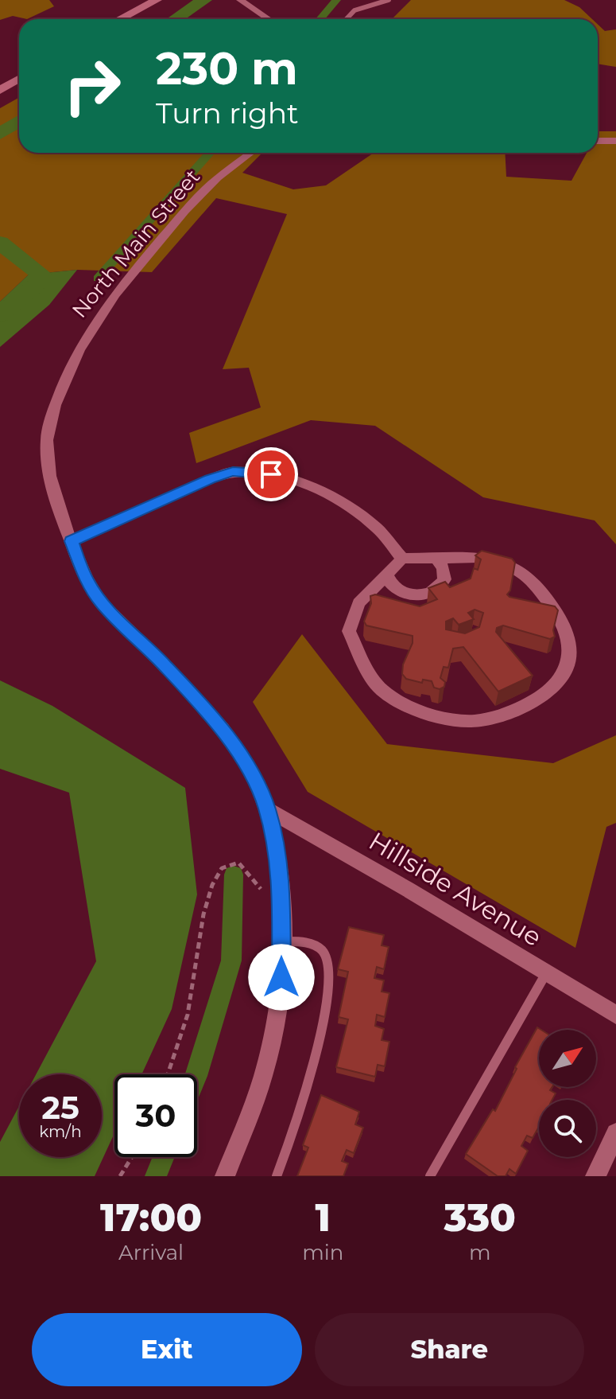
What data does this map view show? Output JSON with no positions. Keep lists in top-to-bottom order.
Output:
{
  "streets": {
    "street": ["North Main Street", "Hillside Avenue"]
  },
  "crossings": [
    ["North Main Street", "Hillside Avenue"]
  ],
  "north": "top right",
  "page": {
    "turn": ["230 m", "Turn right"],
    "speed": "25 km/h",
    "limit": "30",
    "eta": [
      "17:00",
      "Arrival",
      "1",
      "min",
      "330",
      "m"
    ],
    "buttons": ["Exit", "Share"]
  }
}
